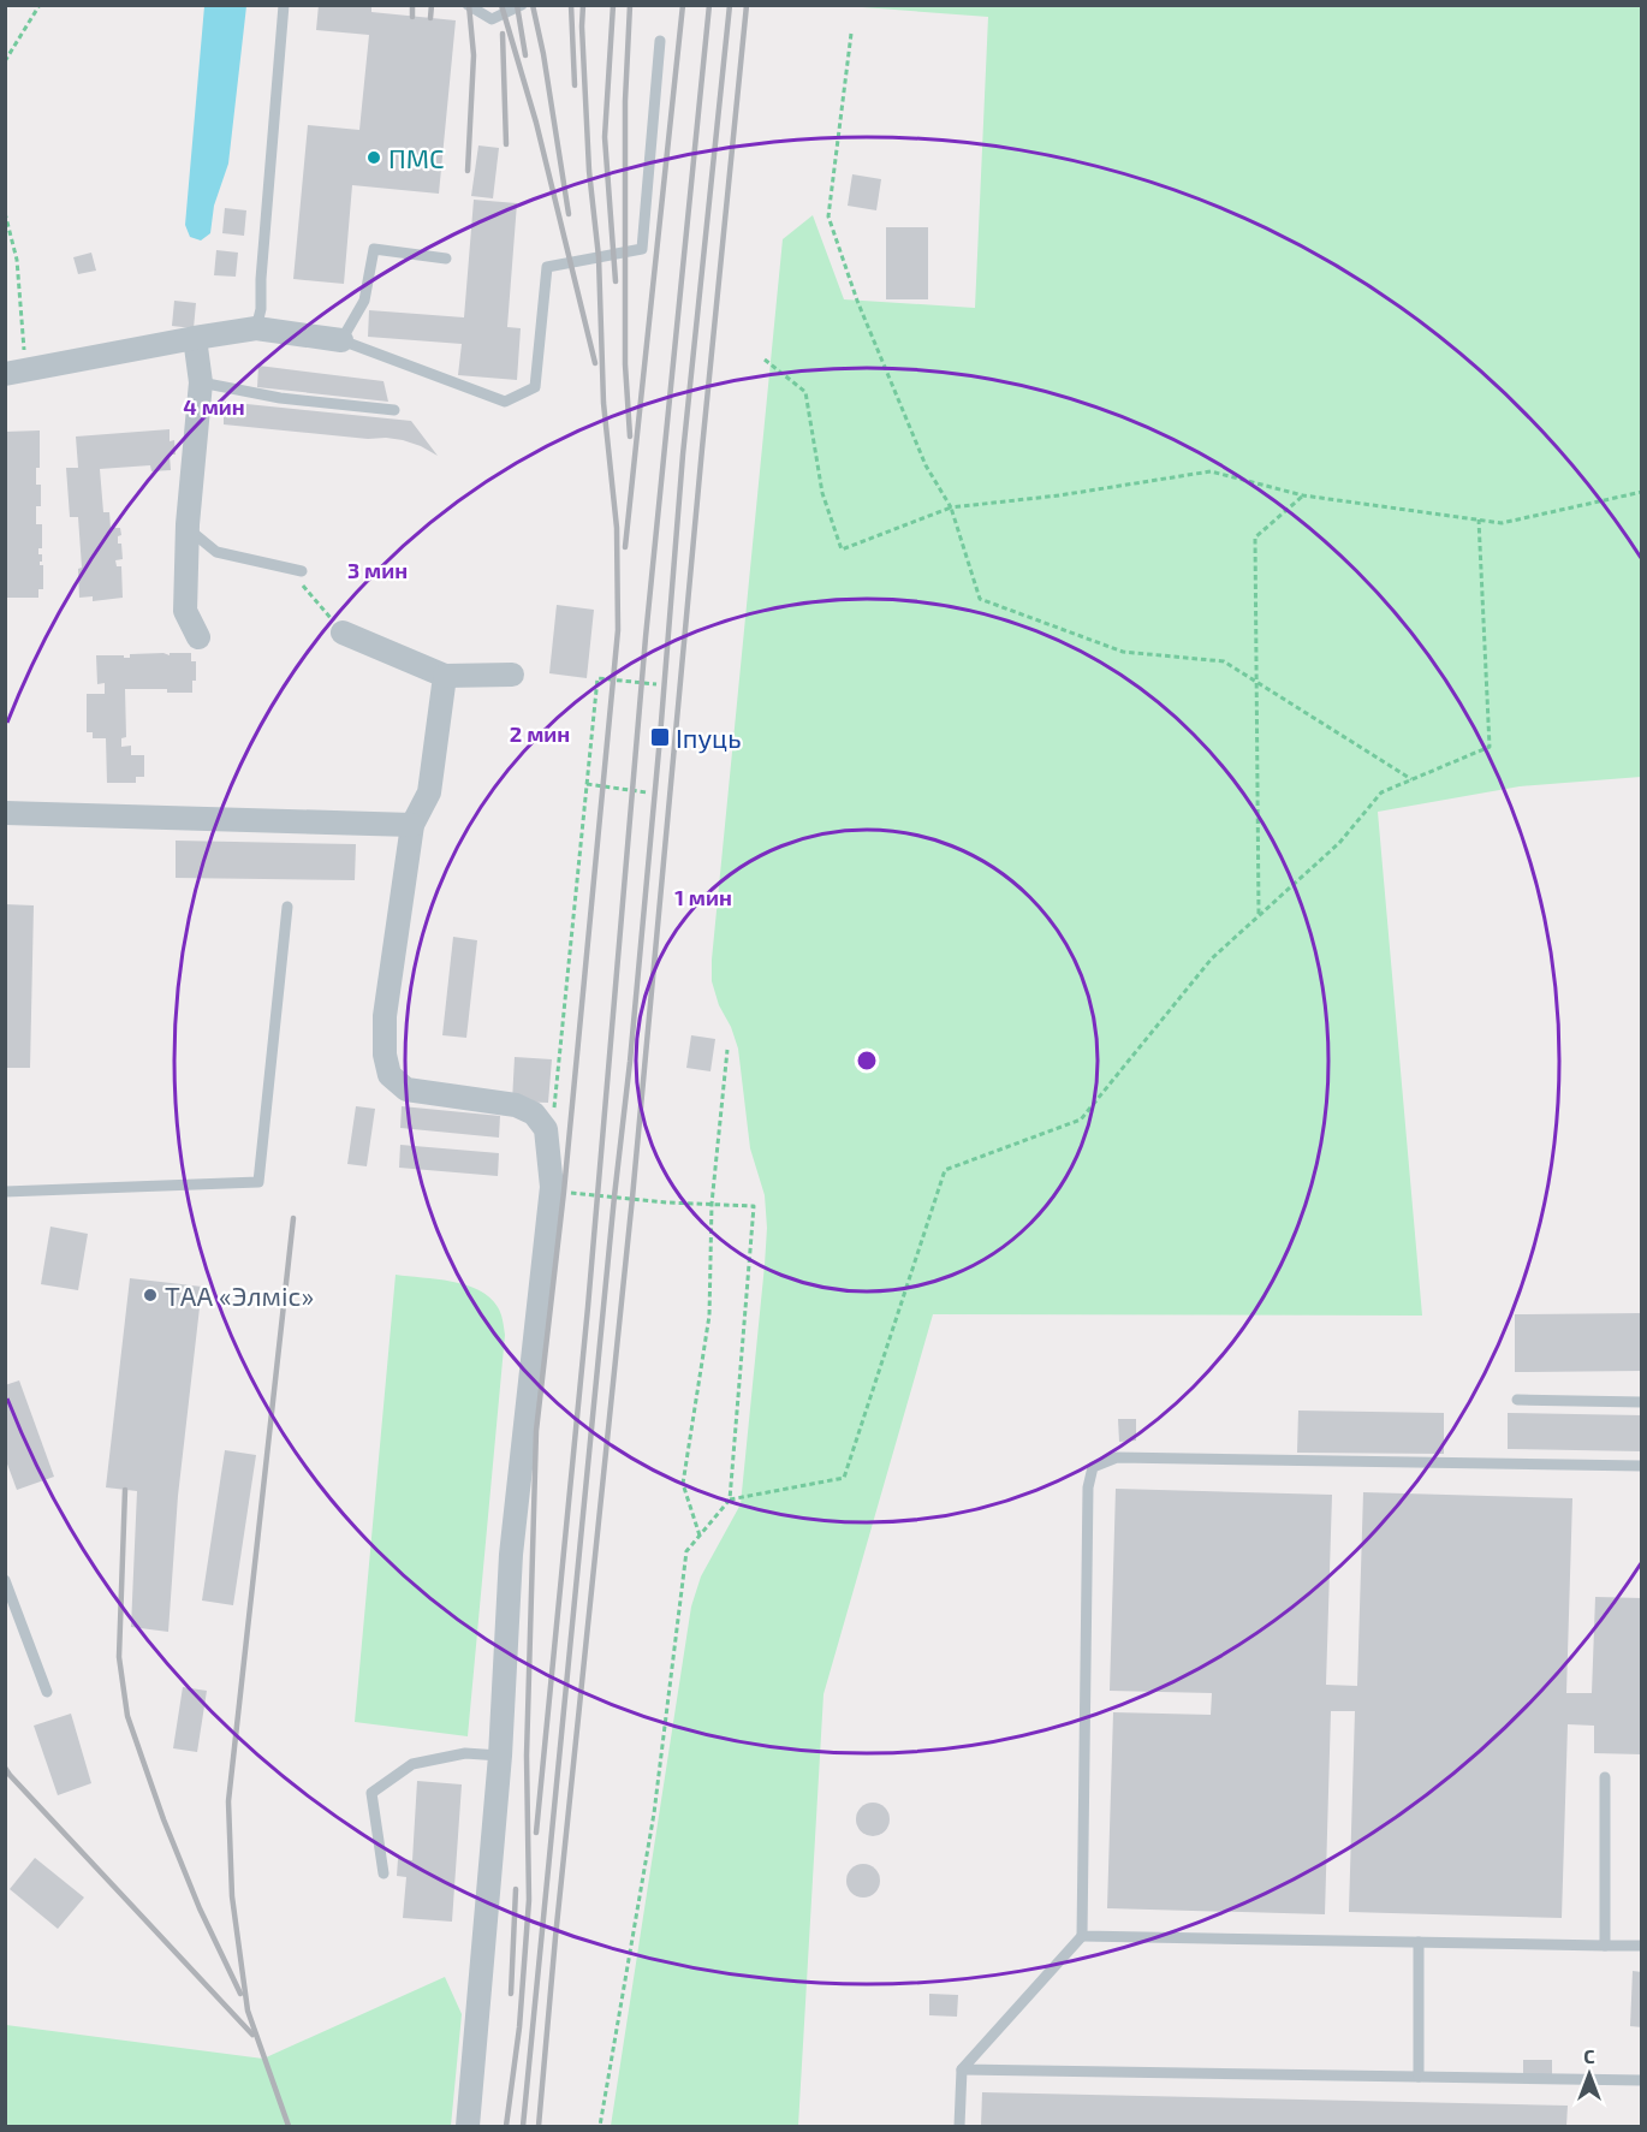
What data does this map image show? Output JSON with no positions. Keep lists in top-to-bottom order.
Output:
{
  "places": {
    "other": ["ПМС", "ТАА «Элміс»"],
    "transit": ["Іпуць"]
  },
  "north": "top",
  "rings": [
    "4 мин",
    "3 мин",
    "2 мин",
    "1 мин"
  ]
}
